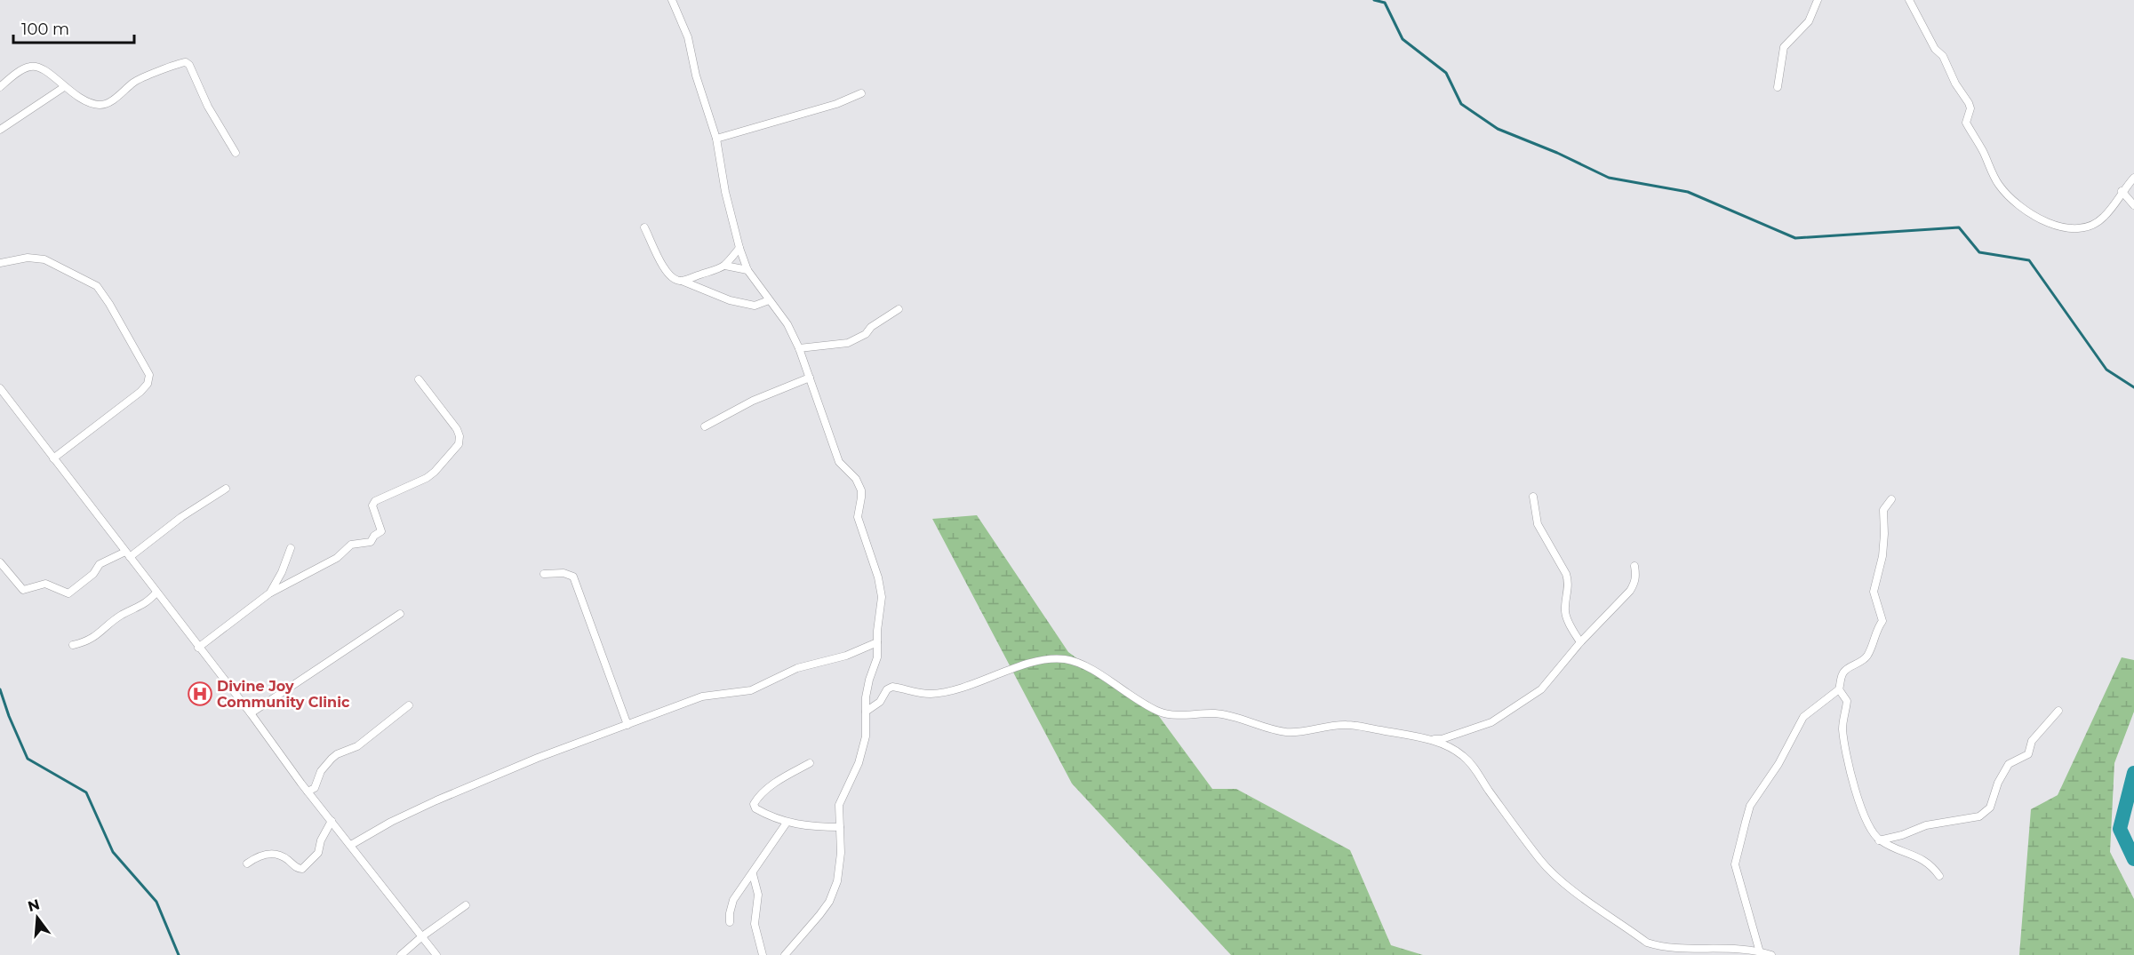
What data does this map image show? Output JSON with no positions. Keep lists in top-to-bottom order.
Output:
{
  "places": {
    "hospital": ["Divine Joy Community Clinic"]
  },
  "scale_bar": "100 m",
  "north": "top"
}
